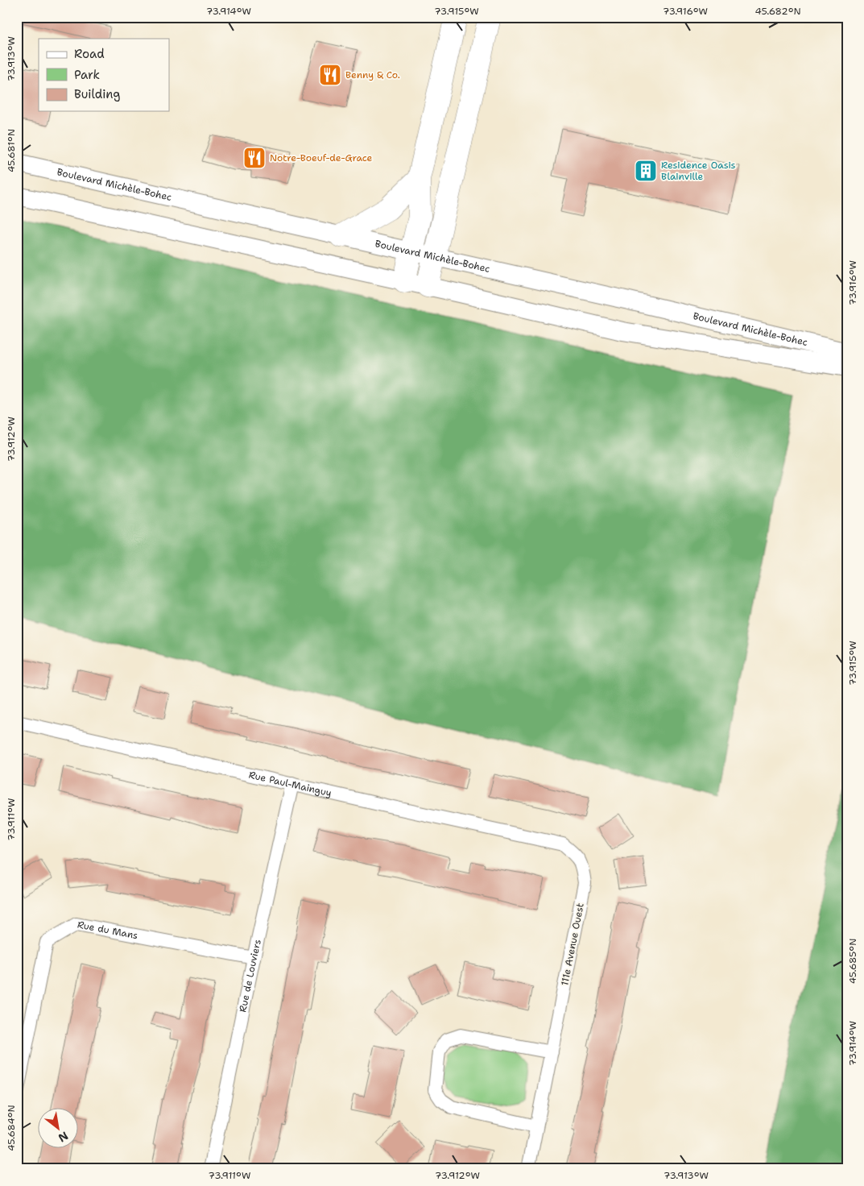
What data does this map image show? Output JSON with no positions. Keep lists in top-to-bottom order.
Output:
{
  "streets": {
    "street": [
      "Boulevard Michèle-Bohec",
      "Rue Paul-Mainguy",
      "Rue du Mans",
      "111e Avenue Ouest",
      "Rue de Louviers"
    ]
  },
  "crossings": [
    ["Rue Paul-Mainguy", "111e Avenue Ouest"],
    ["Rue Paul-Mainguy", "Rue de Louviers"],
    ["Rue du Mans", "Rue de Louviers"]
  ],
  "places": {
    "restaurant": ["Benny & Co.", "Notre-Boeuf-de-Grace"],
    "building": ["Residence Oasis Blainville"]
  },
  "legend": ["Road", "Park", "Building"],
  "north": "bottom right",
  "coordinates": [
    "73.914°W",
    "73.915°W",
    "73.916°W",
    "45.682°N",
    "73.913°W",
    "45.681°N",
    "73.912°W",
    "73.911°W",
    "45.685°N",
    "45.684°N"
  ]
}
